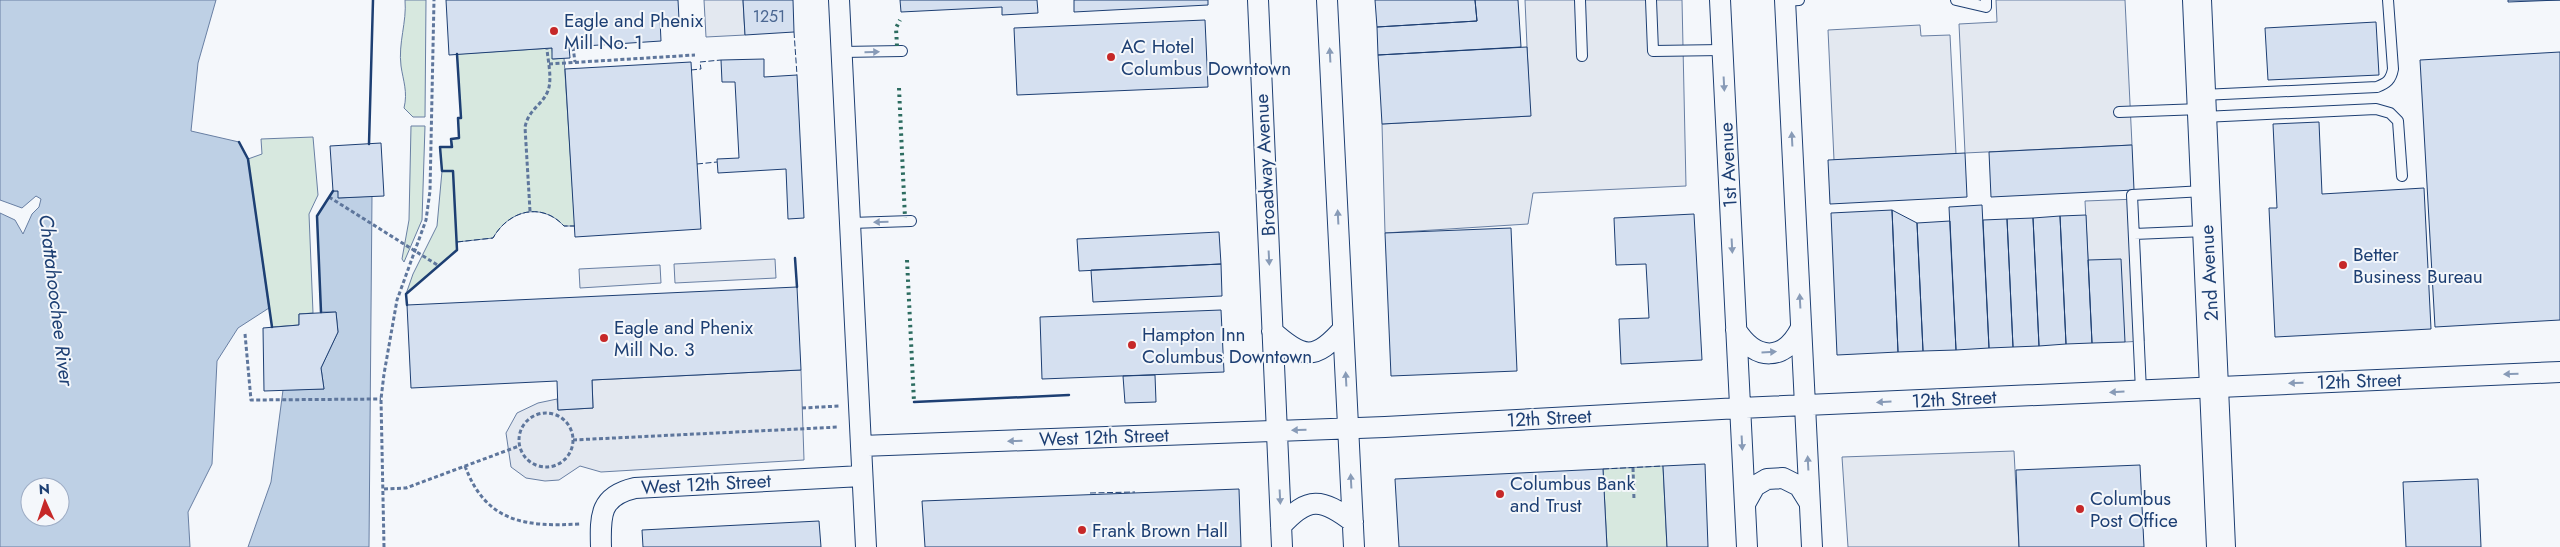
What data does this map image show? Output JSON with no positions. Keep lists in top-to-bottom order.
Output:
{
  "streets": {
    "main road": ["2nd Avenue"],
    "street": [
      "Broadway Avenue",
      "1st Avenue",
      "12th Street",
      "West 12th Street"
    ]
  },
  "crossings": [
    ["Broadway Avenue", "West 12th Street"],
    ["1st Avenue", "12th Street"],
    ["2nd Avenue", "12th Street"],
    ["12th Street", "West 12th Street"]
  ],
  "one_way": ["12th Street", "West 12th Street"],
  "water": ["Chattahoochee River"],
  "places": [
    "Eagle and Phenix Mill No. 1",
    "AC Hotel Columbus Downtown",
    "Better Business Bureau",
    "Eagle and Phenix Mill No. 3",
    "Hampton Inn Columbus Downtown",
    "Columbus Bank and Trust",
    "Columbus Post Office",
    "Frank Brown Hall"
  ],
  "house_numbers": ["1251"],
  "north": "top"
}
